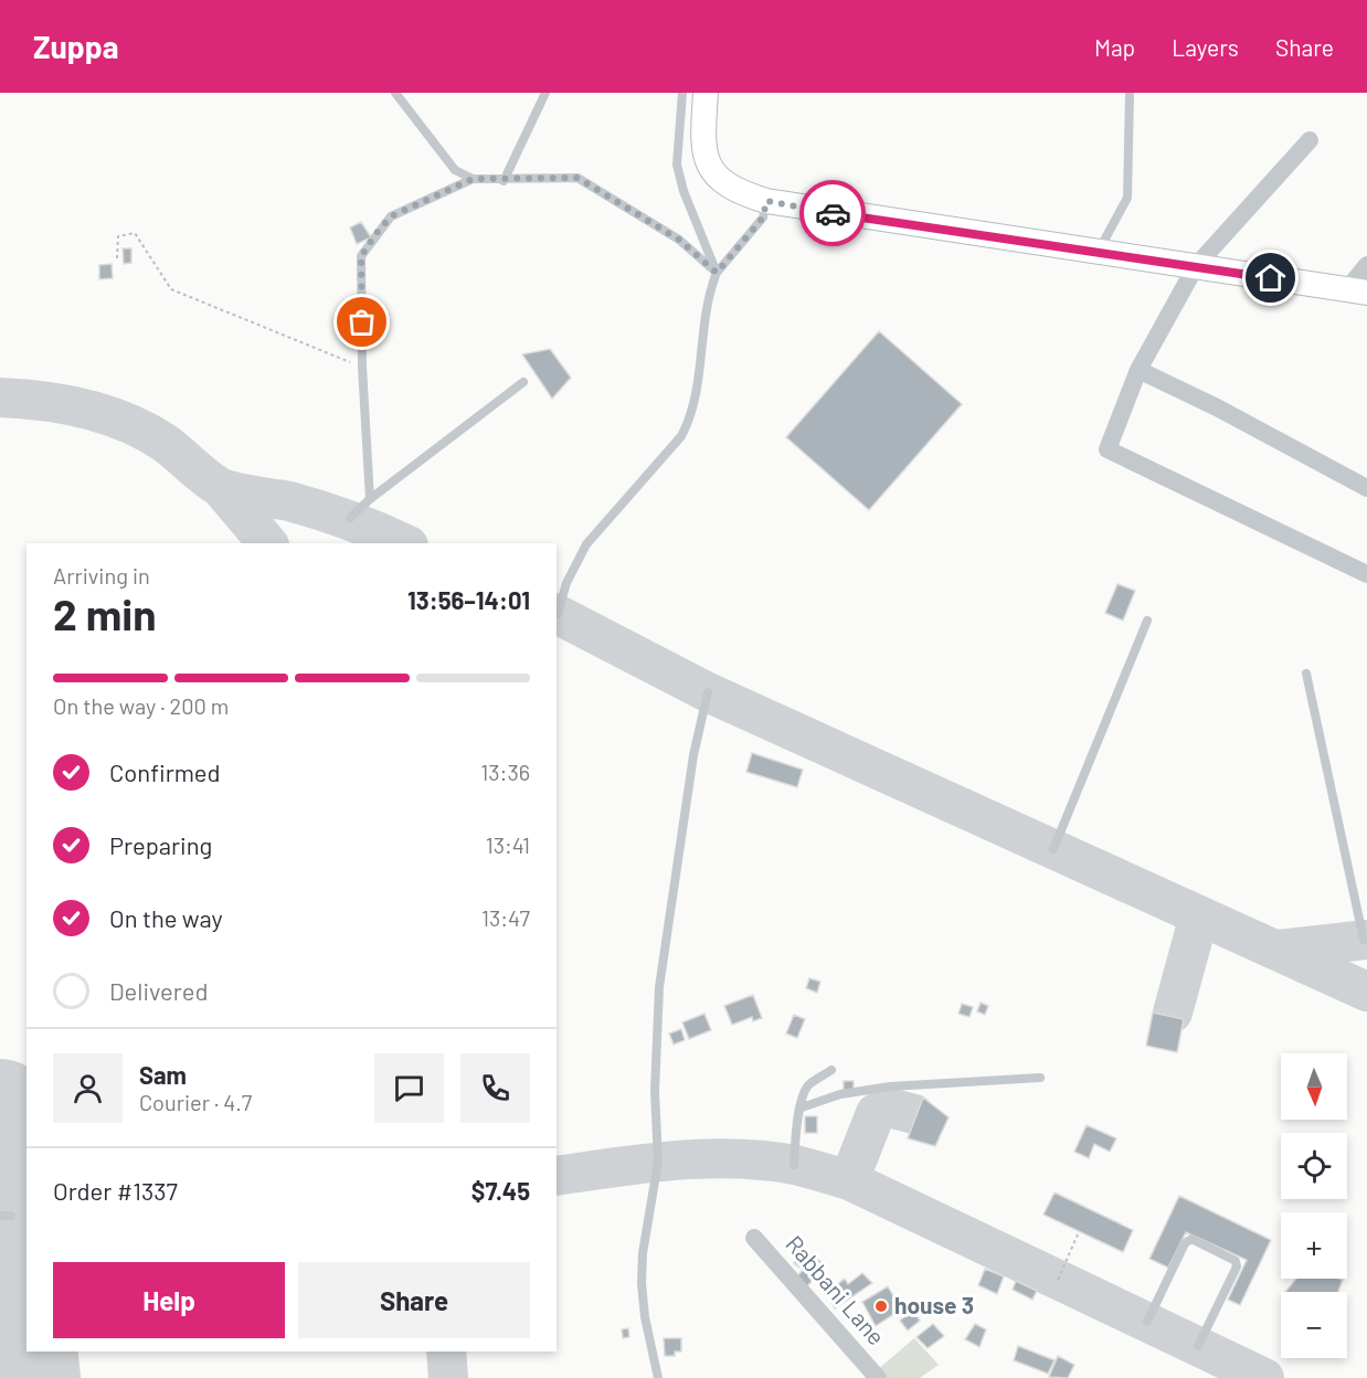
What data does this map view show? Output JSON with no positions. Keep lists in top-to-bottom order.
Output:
{
  "streets": {
    "street": ["Rabbani Lane"]
  },
  "places": ["house 3"],
  "north": "bottom",
  "page": {
    "header": "Zuppa",
    "nav": ["Map", "Layers", "Share"],
    "heading": ["2 min", "Arriving in", "13:56–14:01"],
    "panel": [
      "Sam",
      "Courier · 4.7",
      "Order #1337",
      "$7.45"
    ],
    "bar": "On the way · 200 m",
    "list": [
      ["Confirmed", "13:36"],
      ["Preparing", "13:41"],
      ["On the way", "13:47"],
      "Delivered"
    ],
    "map_buttons": ["+", "−"],
    "buttons": ["Help", "Share"]
  }
}
